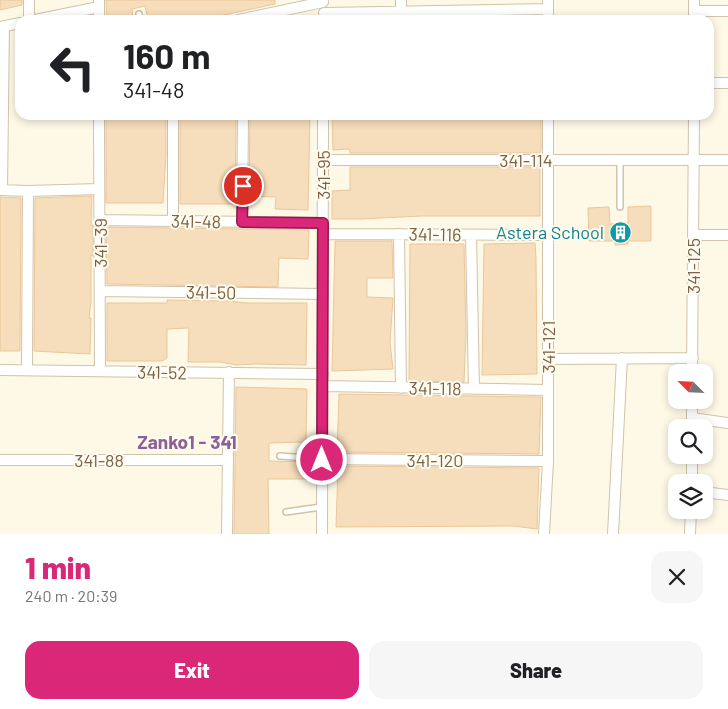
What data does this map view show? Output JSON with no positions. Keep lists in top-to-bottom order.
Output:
{
  "streets": {
    "street": [
      "341-114",
      "341-95",
      "341-48",
      "341-116",
      "341-39",
      "341-125",
      "341-50",
      "341-121",
      "341-52",
      "341-118",
      "341-88",
      "341-120"
    ]
  },
  "crossings": [
    ["341-114", "341-95"],
    ["341-114", "341-125"],
    ["341-114", "341-121"],
    ["341-95", "341-48"],
    ["341-95", "341-116"],
    ["341-95", "341-50"],
    ["341-95", "341-52"],
    ["341-95", "341-118"],
    ["341-95", "341-120"],
    ["341-48", "341-39"],
    ["341-116", "341-121"],
    ["341-39", "341-50"],
    ["341-39", "341-52"],
    ["341-121", "341-118"],
    ["341-121", "341-120"]
  ],
  "districts": ["Zanko1 - 341"],
  "places": {
    "building": ["Astera School"]
  },
  "north": "top left",
  "page": {
    "turn": ["160 m", "341-48"],
    "heading": ["1 min", "240 m · 20:39"],
    "buttons": ["Exit", "Share"]
  }
}
